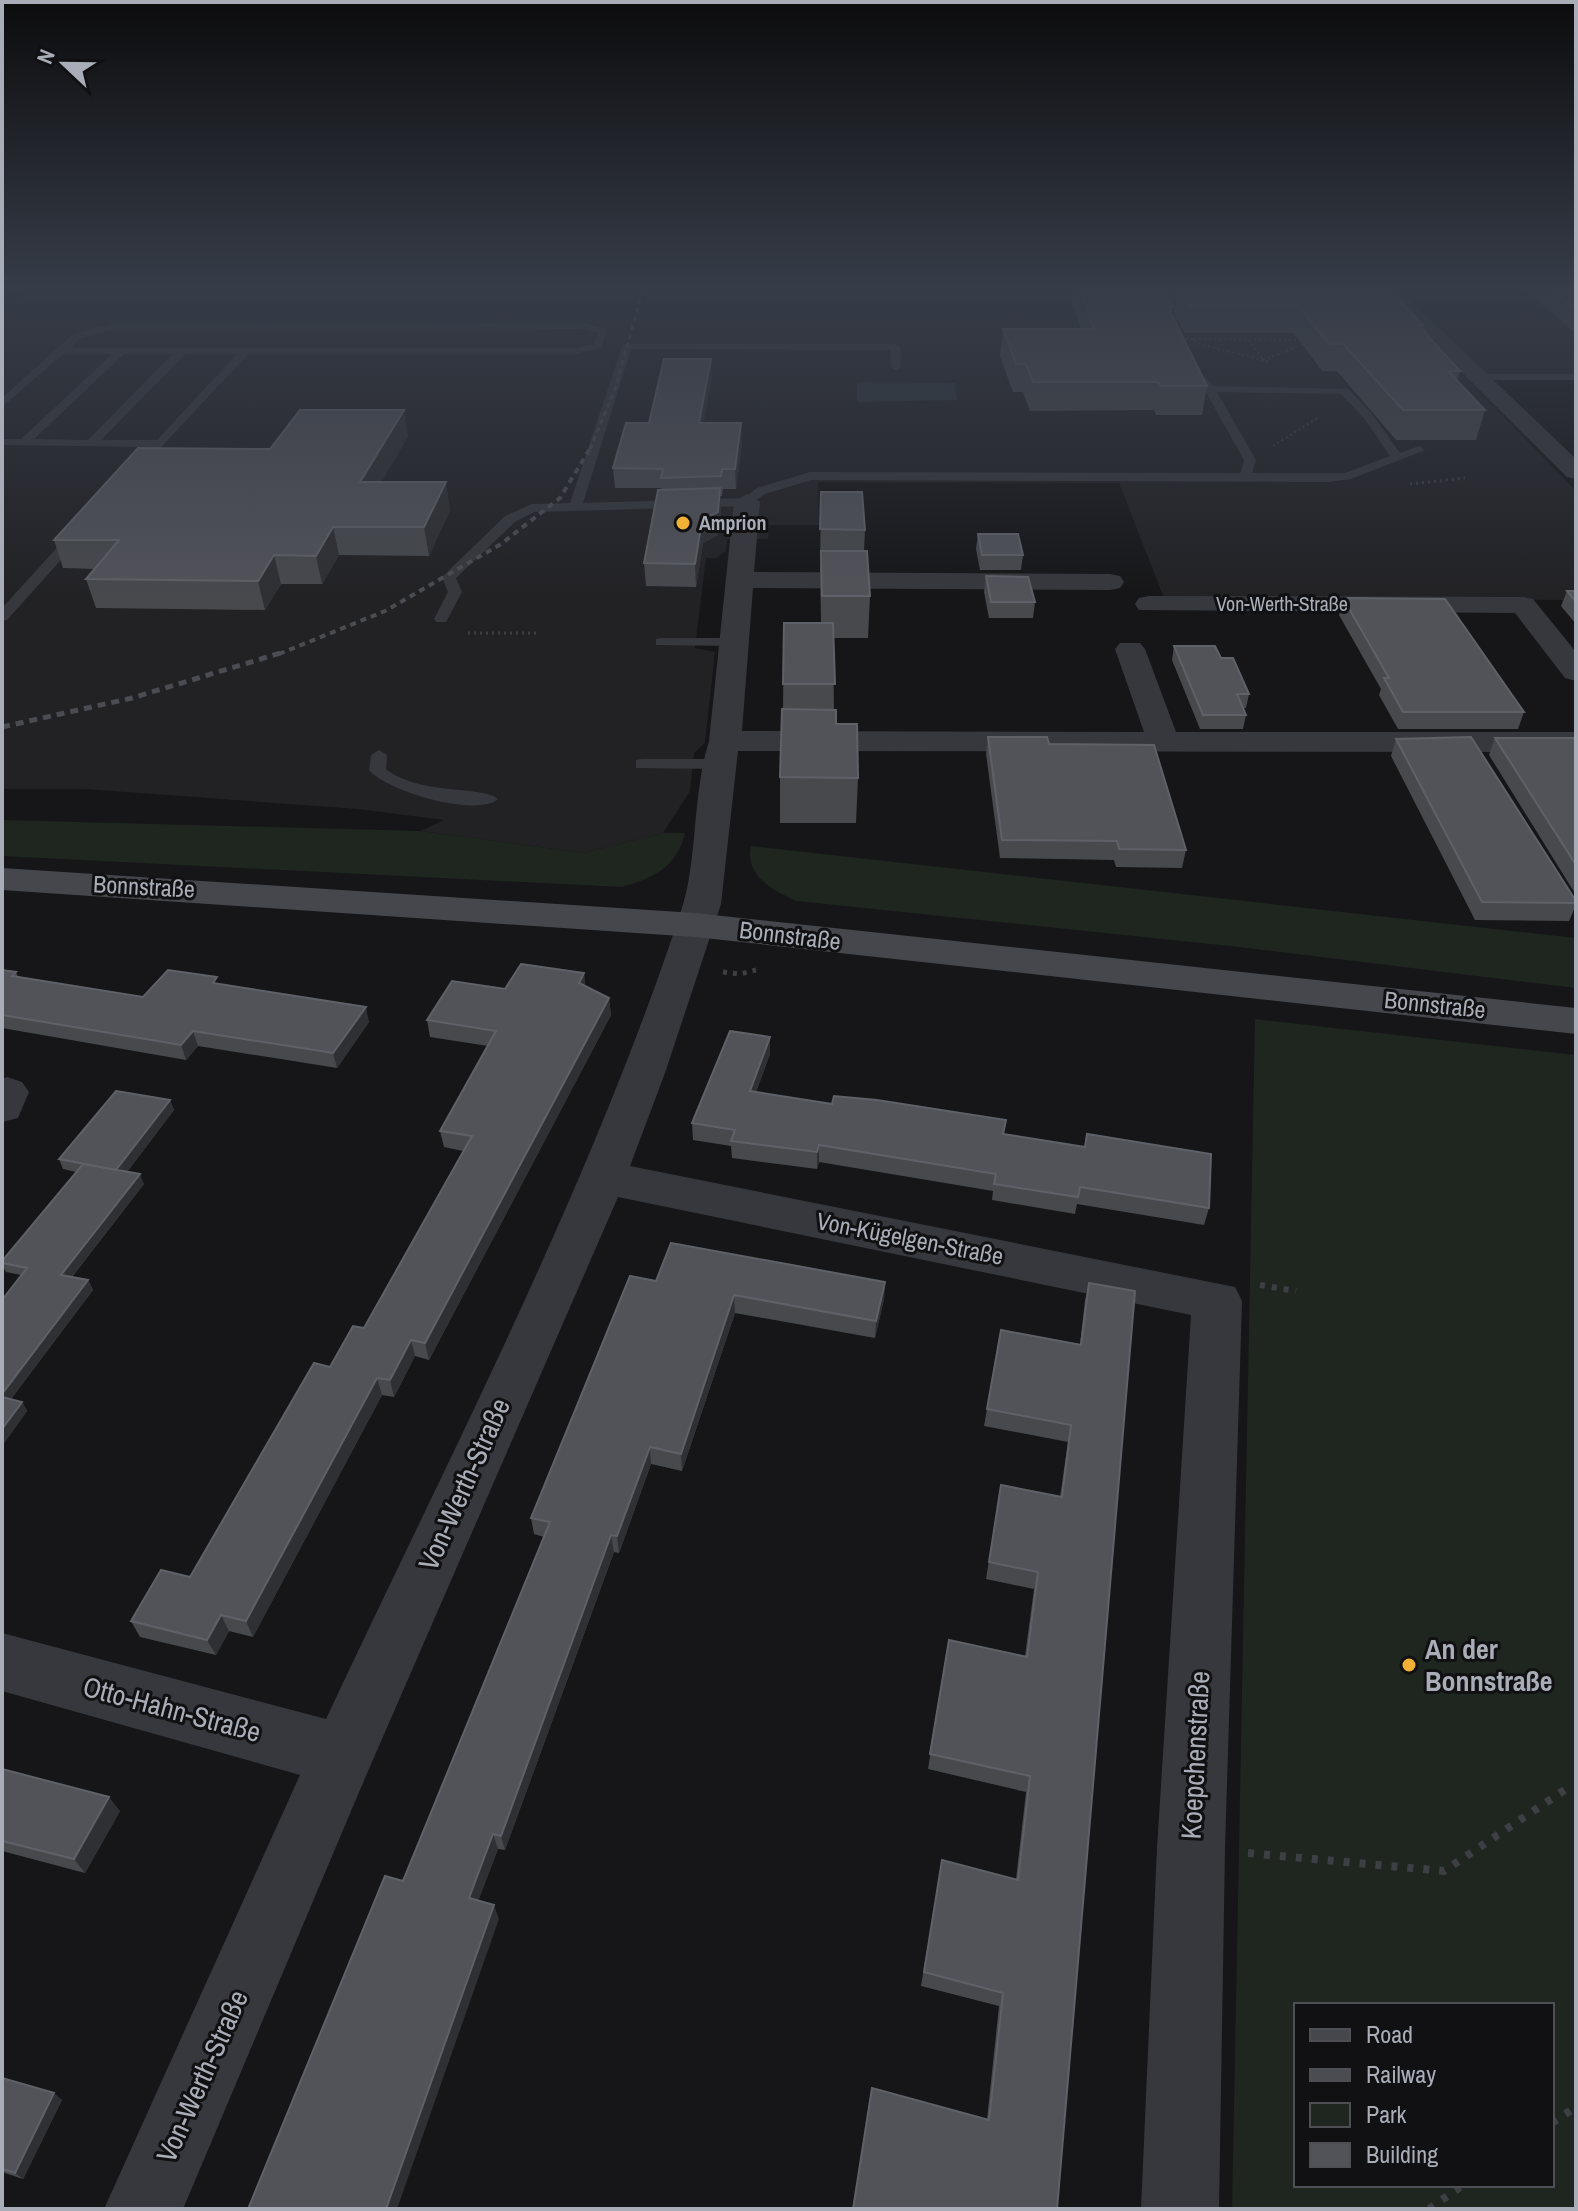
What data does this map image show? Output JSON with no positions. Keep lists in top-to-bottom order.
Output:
{
  "streets": {
    "main road": ["Bonnstraße"],
    "street": [
      "Von-Werth-Straße",
      "Von-Kügelgen-Straße",
      "Otto-Hahn-Straße",
      "Koepchenstraße"
    ]
  },
  "crossings": [
    ["Von-Werth-Straße", "Bonnstraße"],
    ["Von-Werth-Straße", "Von-Kügelgen-Straße"],
    ["Von-Werth-Straße", "Otto-Hahn-Straße"],
    ["Von-Kügelgen-Straße", "Koepchenstraße"]
  ],
  "places": ["Amprion", "An der Bonnstraße"],
  "legend": [
    "Road",
    "Railway",
    "Park",
    "Building"
  ],
  "north": "left"
}
